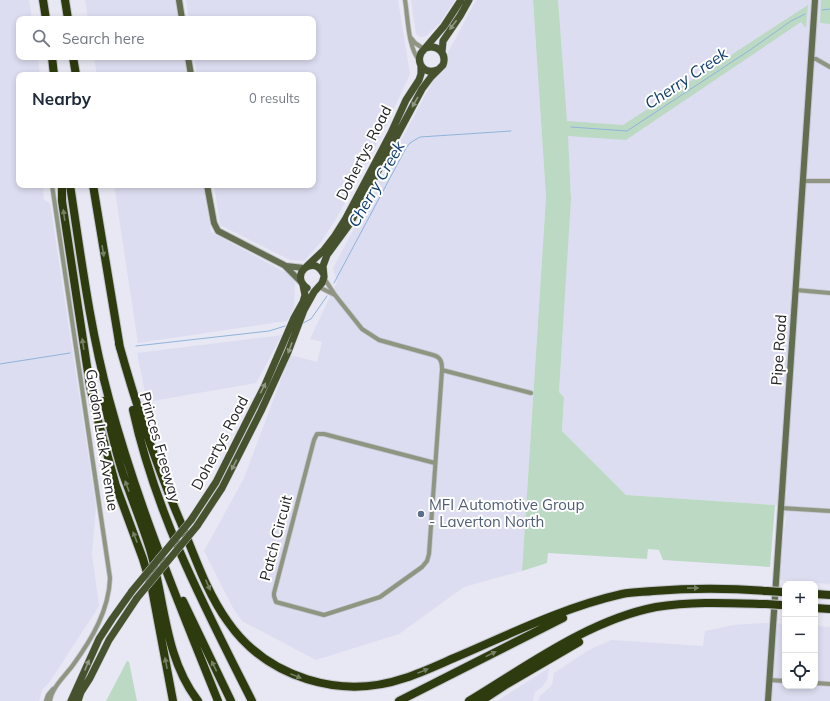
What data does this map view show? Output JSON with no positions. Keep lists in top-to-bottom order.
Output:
{
  "streets": {
    "highway": ["Princes Freeway"],
    "main road": ["Dohertys Road"],
    "street": ["Pipe Road", "Gordon Luck Avenue", "Patch Circuit"]
  },
  "water": ["Cherry Creek"],
  "places": ["MFI Automotive Group - Laverton North"],
  "page": {
    "search": "Search here",
    "heading": ["Nearby", "0 results"],
    "map_buttons": ["+", "−"]
  }
}
